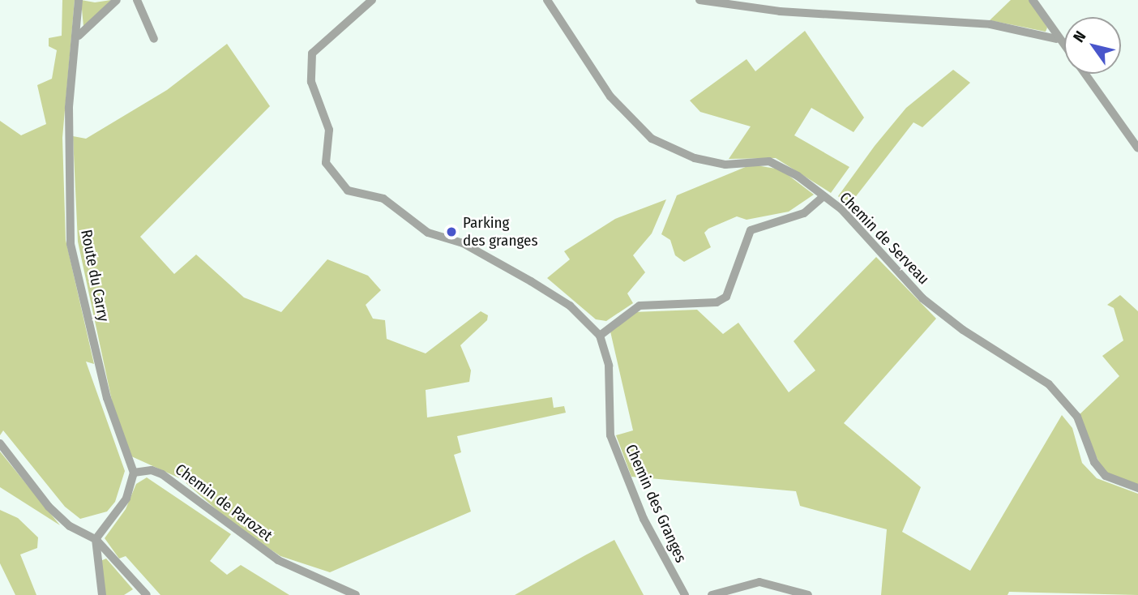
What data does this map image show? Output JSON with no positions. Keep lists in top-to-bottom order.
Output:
{
  "streets": {
    "street": [
      "Chemin de Serveau",
      "Route du Carry",
      "Chemin de Parozet",
      "Chemin des Granges"
    ]
  },
  "crossings": [
    ["Route du Carry", "Chemin de Parozet"]
  ],
  "places": ["Parking des granges"],
  "north": "top left"
}
